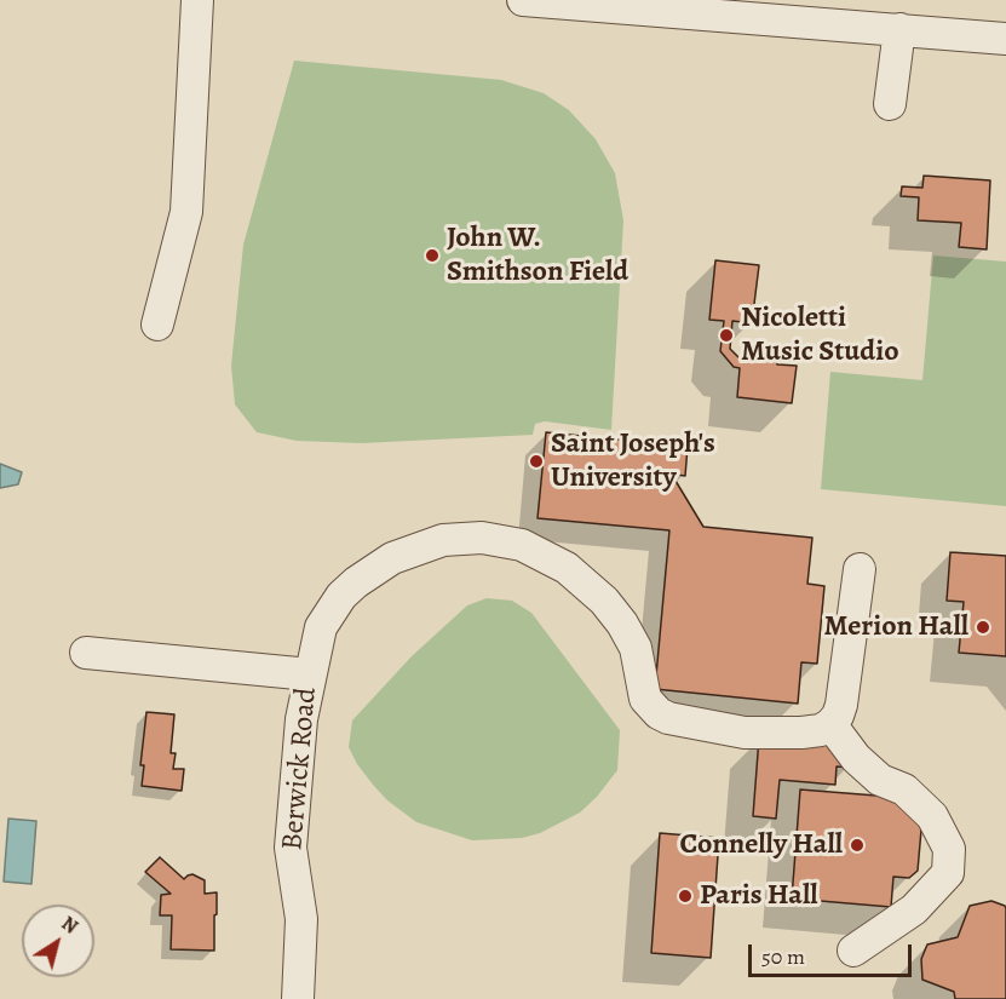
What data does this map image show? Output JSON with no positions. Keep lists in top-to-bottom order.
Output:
{
  "streets": {
    "street": ["Berwick Road"]
  },
  "places": [
    "John W. Smithson Field",
    "Nicoletti Music Studio",
    "Saint Joseph's University",
    "Merion Hall",
    "Connelly Hall",
    "Paris Hall"
  ],
  "scale_bar": "50 m",
  "north": "top right"
}
